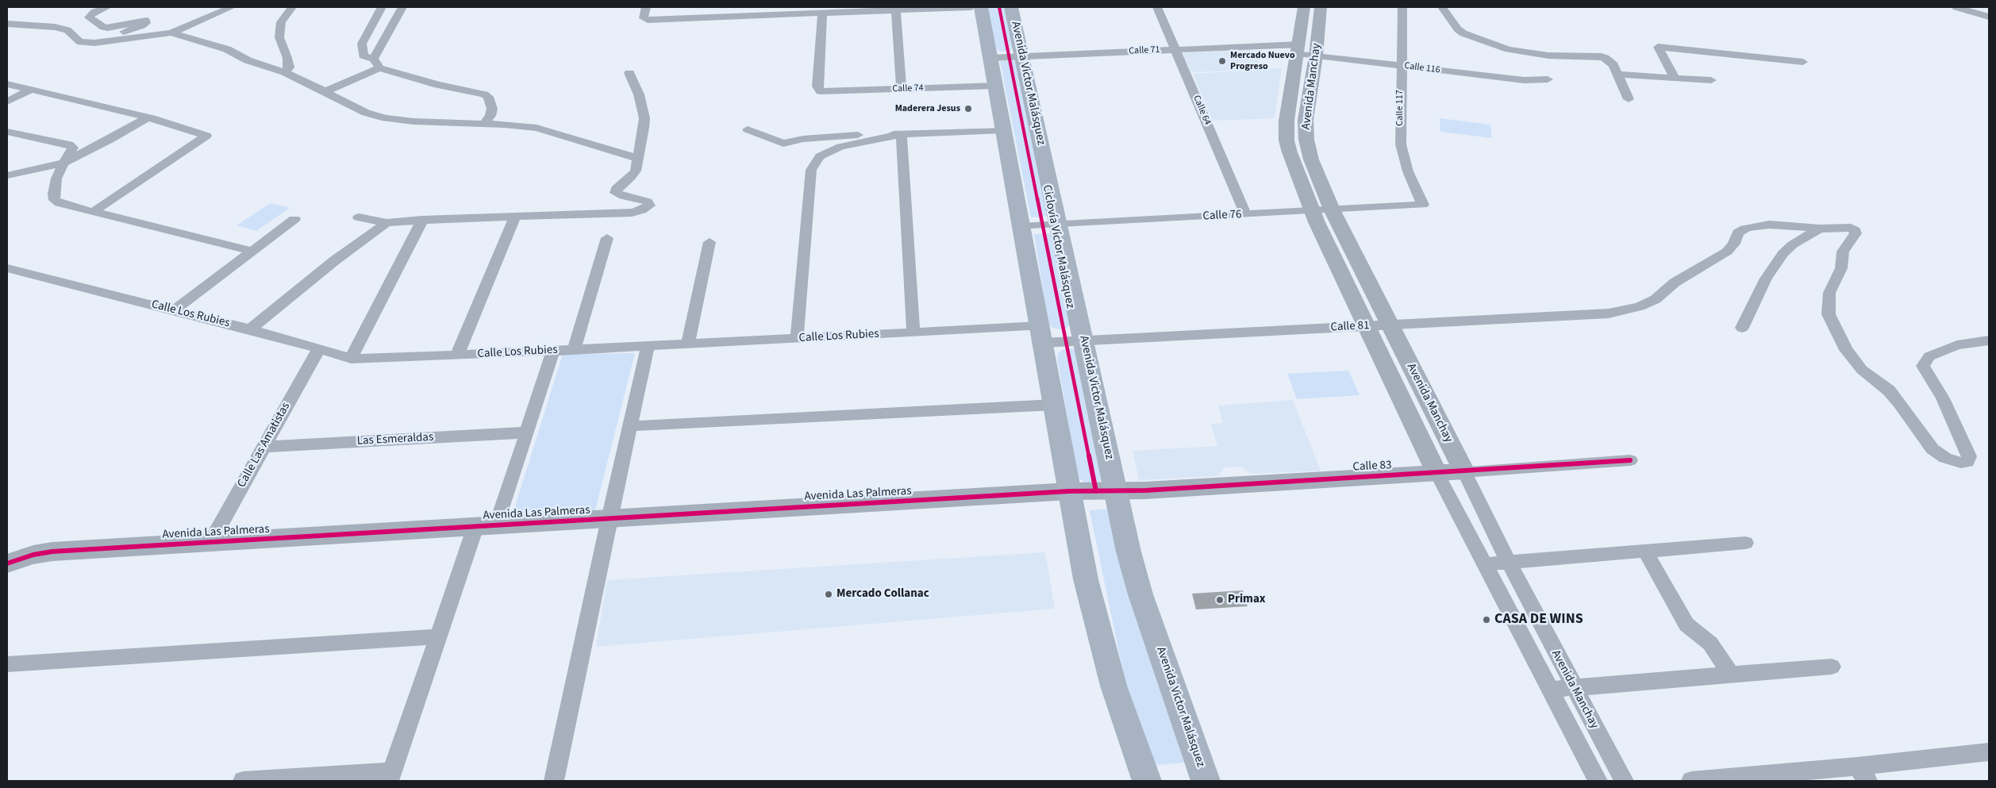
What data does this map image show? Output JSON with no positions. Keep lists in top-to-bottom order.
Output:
{
  "streets": {
    "main road": ["Avenida Victor Malásquez"],
    "street": [
      "Calle 71",
      "Calle 116",
      "Avenida Manchay",
      "Calle 74",
      "Calle 117",
      "Calle 64",
      "Calle 76",
      "Calle Los Rubies",
      "Calle 81",
      "Las Esmeraldas",
      "Calle Las Amatistas",
      "Calle 83",
      "Avenida Las Palmeras"
    ],
    "cycle path": ["Ciclovía Víctor Malásquez"]
  },
  "crossings": [
    ["Calle 71", "Calle 116"],
    ["Calle 71", "Avenida Victor Malásquez"],
    ["Calle 71", "Avenida Manchay"],
    ["Calle 71", "Calle 64"],
    ["Calle 116", "Avenida Manchay"],
    ["Calle 116", "Calle 117"],
    ["Avenida Victor Malásquez", "Calle 76"],
    ["Avenida Victor Malásquez", "Calle 81"],
    ["Avenida Victor Malásquez", "Calle 83"],
    ["Avenida Manchay", "Calle 76"],
    ["Avenida Manchay", "Calle 81"],
    ["Avenida Manchay", "Calle 83"],
    ["Calle 117", "Calle 76"],
    ["Calle 64", "Calle 76"],
    ["Calle Los Rubies", "Calle 81"],
    ["Calle Los Rubies", "Calle Las Amatistas"],
    ["Las Esmeraldas", "Calle Las Amatistas"],
    ["Calle Las Amatistas", "Avenida Las Palmeras"],
    ["Calle 83", "Avenida Las Palmeras"]
  ],
  "places": [
    "Mercado Nuevo Progreso",
    "Maderera Jesus",
    "Mercado Collanac",
    "Primax",
    "CASA DE WINS"
  ]
}
